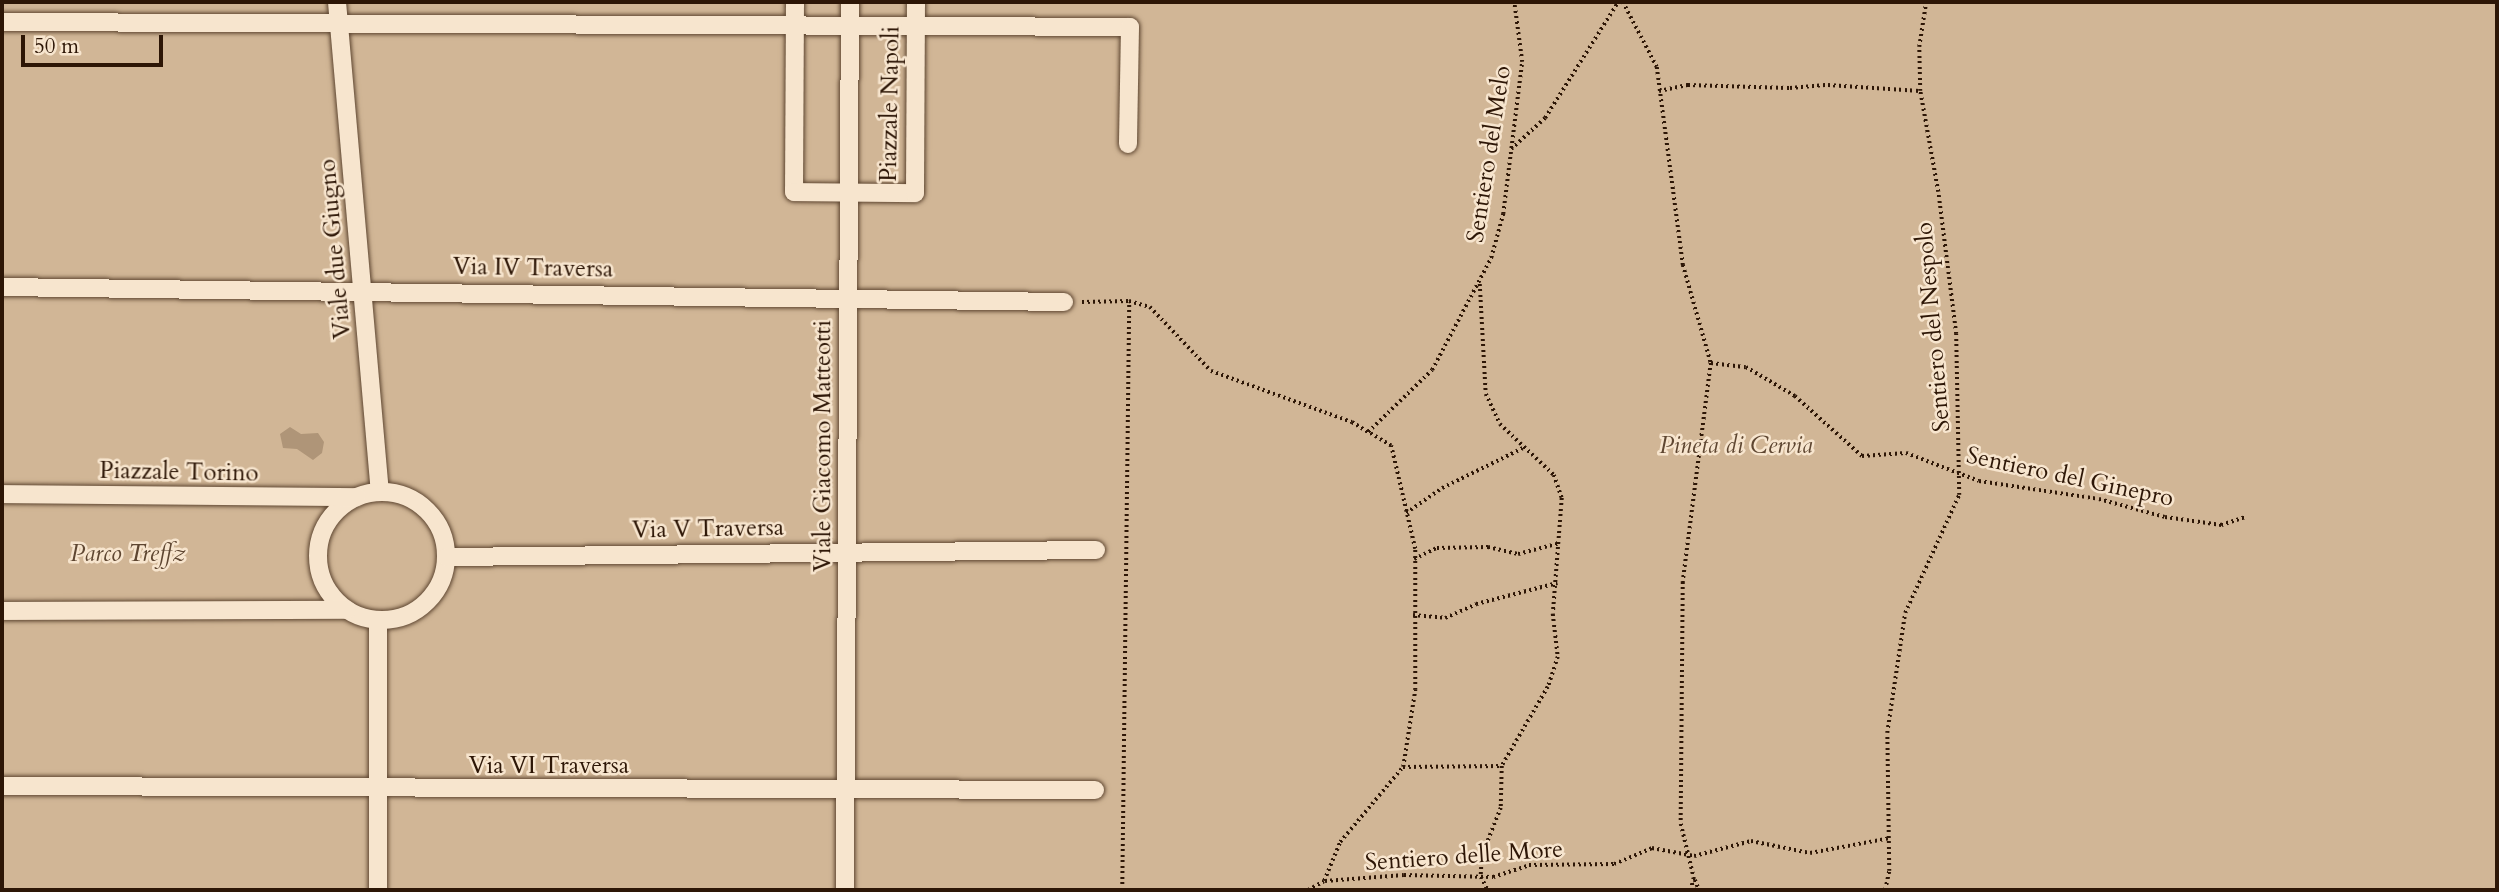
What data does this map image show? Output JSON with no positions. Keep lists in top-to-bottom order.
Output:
{
  "streets": {
    "street": [
      "Piazzale Napoli",
      "Viale due Giugno",
      "Via IV Traversa",
      "Viale Giacomo Matteotti",
      "Piazzale Torino",
      "Via V Traversa",
      "Via VI Traversa"
    ],
    "path": [
      "Sentiero del Melo",
      "Sentiero del Nespolo",
      "Sentiero del Ginepro",
      "Sentiero delle More"
    ]
  },
  "crossings": [
    ["Piazzale Napoli", "Viale Giacomo Matteotti"],
    ["Viale due Giugno", "Via IV Traversa"],
    ["Viale due Giugno", "Piazzale Torino"],
    ["Viale due Giugno", "Via V Traversa"],
    ["Via IV Traversa", "Viale Giacomo Matteotti"],
    ["Sentiero del Nespolo", "Sentiero del Ginepro"],
    ["Sentiero del Nespolo", "Sentiero delle More"],
    ["Viale Giacomo Matteotti", "Via V Traversa"],
    ["Viale Giacomo Matteotti", "Via VI Traversa"],
    ["Piazzale Torino", "Via V Traversa"]
  ],
  "parks": ["Pineta di Cervia", "Parco Treffz"],
  "scale_bar": "50 m"
}
